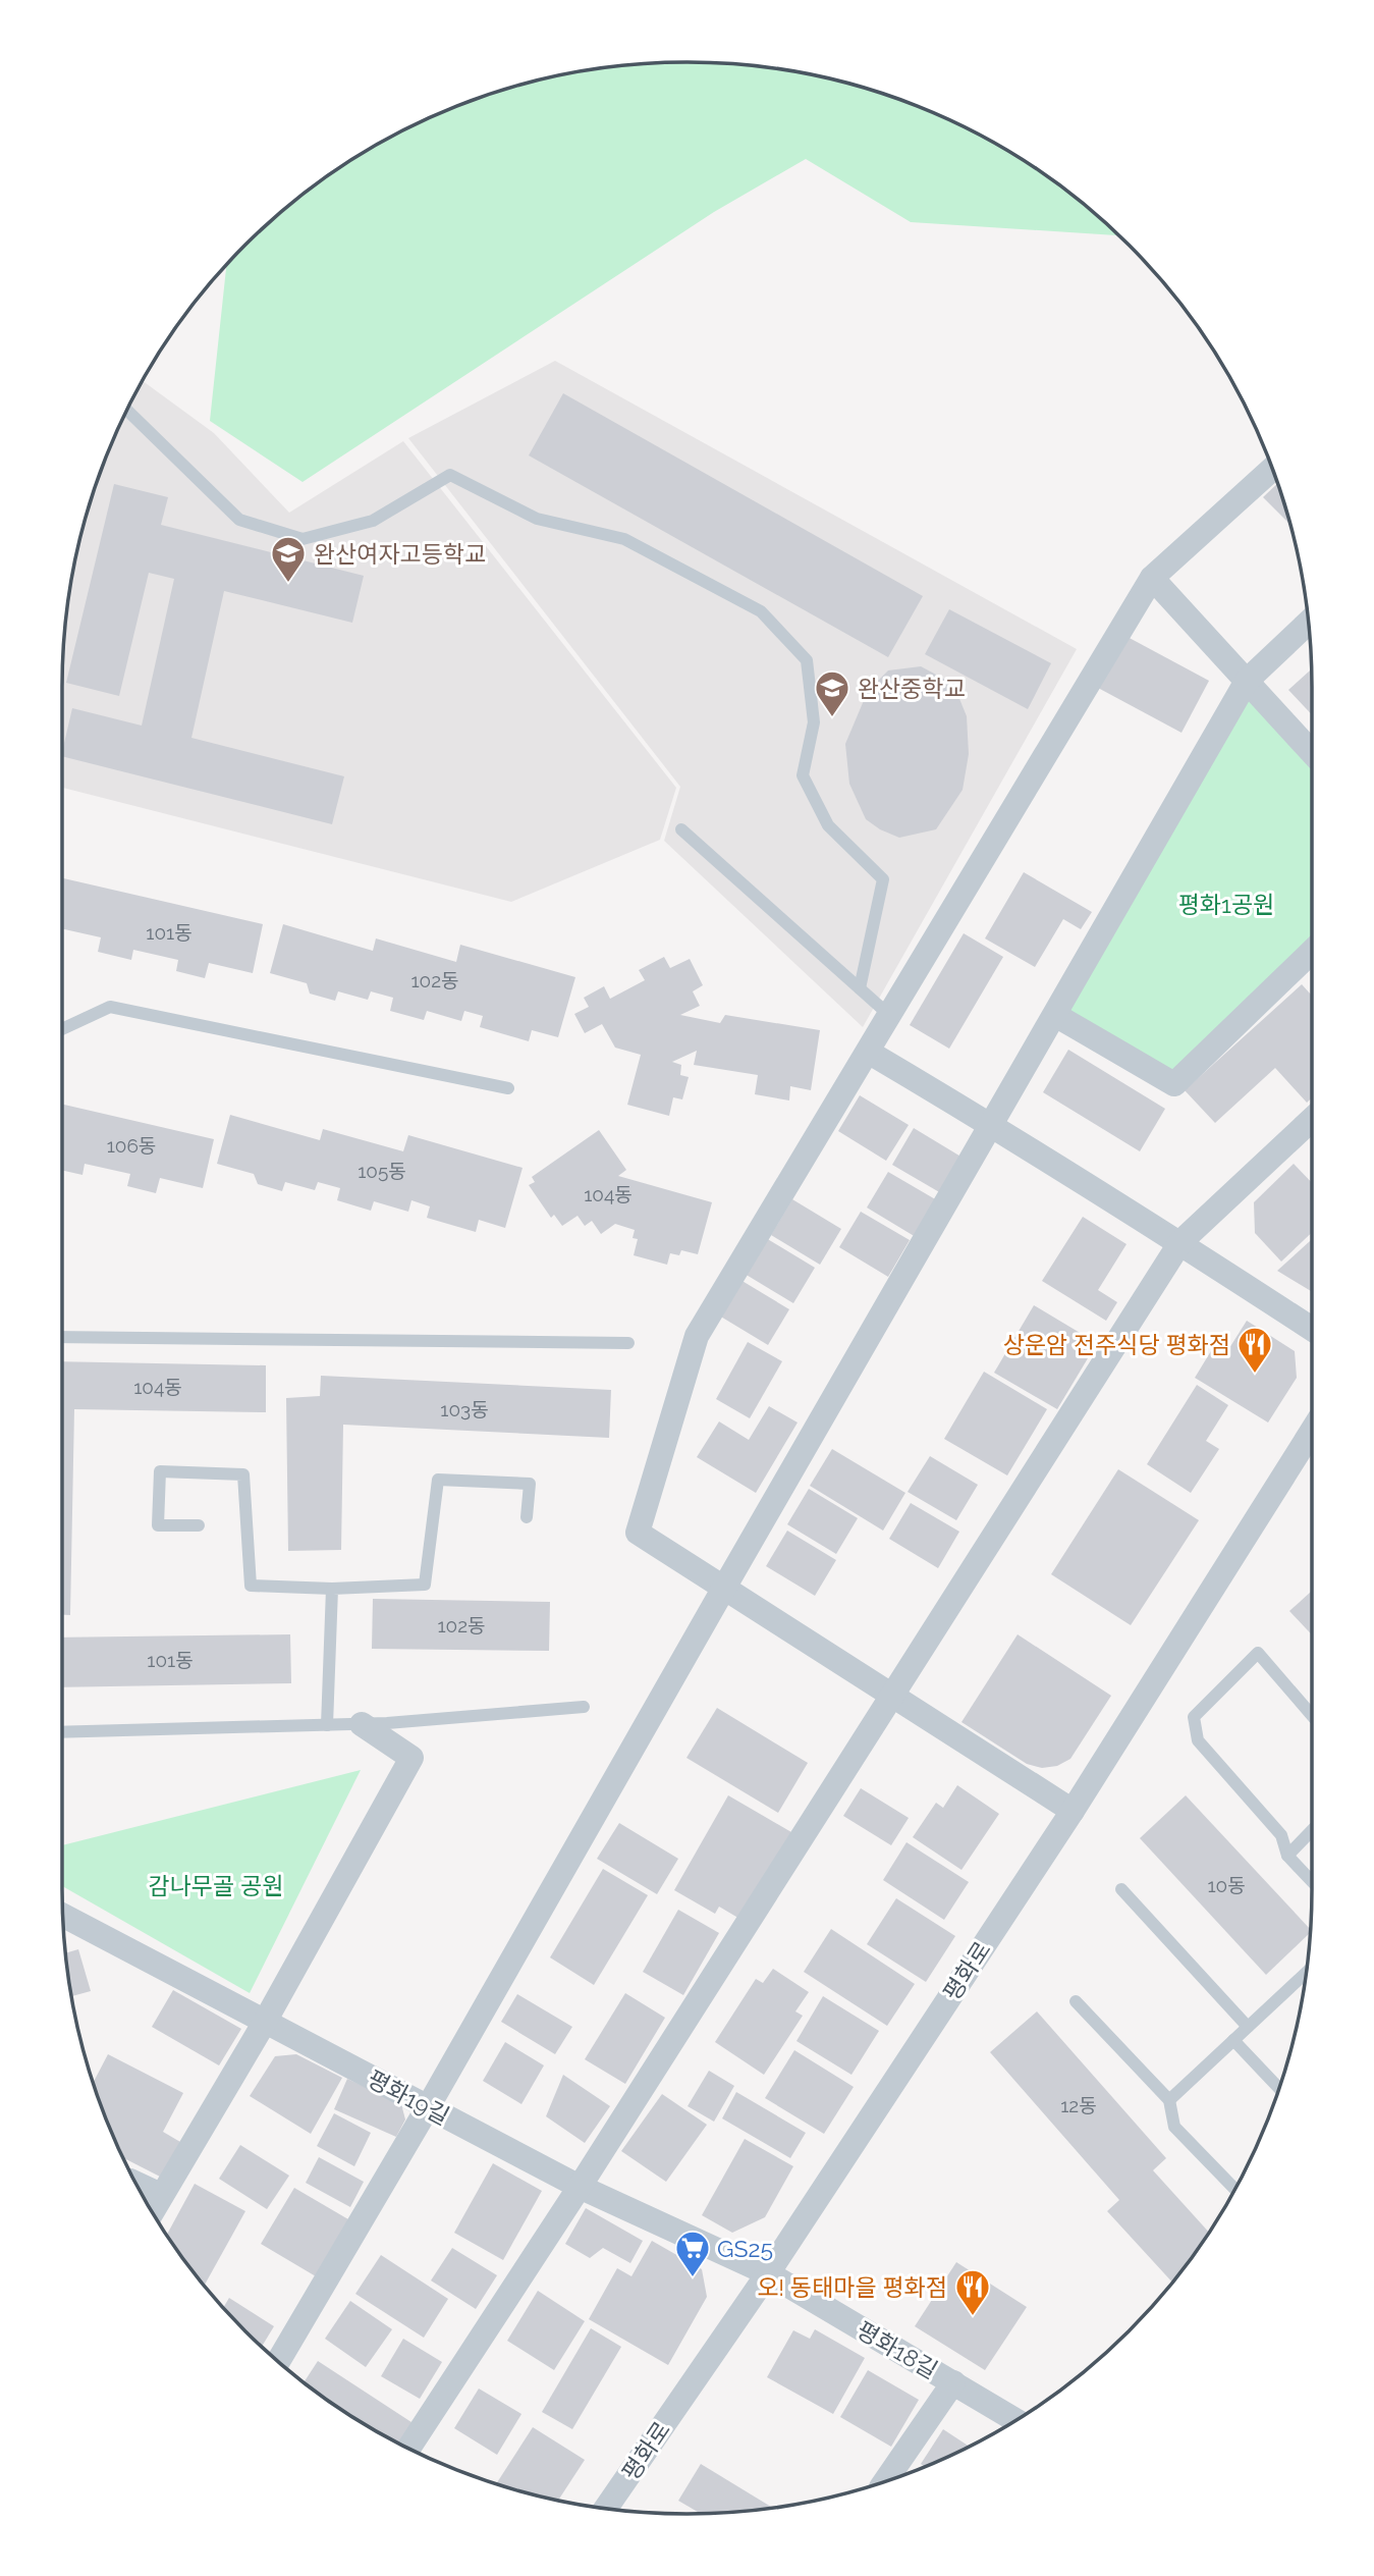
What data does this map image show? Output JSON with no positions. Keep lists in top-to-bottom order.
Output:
{
  "streets": {
    "street": ["평화로", "평화19길", "평화18길"]
  },
  "crossings": [
    ["평화로", "평화19길"],
    ["평화로", "평화18길"],
    ["평화19길", "평화18길"]
  ],
  "parks": ["평화1공원", "감나무골 공원"],
  "places": {
    "school or university": ["완산여자고등학교", "완산중학교"],
    "restaurant": ["상운암 전주식당 평화점", "오! 동태마을 평화점"],
    "supermarket": ["GS25"]
  },
  "house_numbers": [
    "101동",
    "102동",
    "106동",
    "105동",
    "104동",
    "104동",
    "103동",
    "102동",
    "101동",
    "10동",
    "12동"
  ]
}
